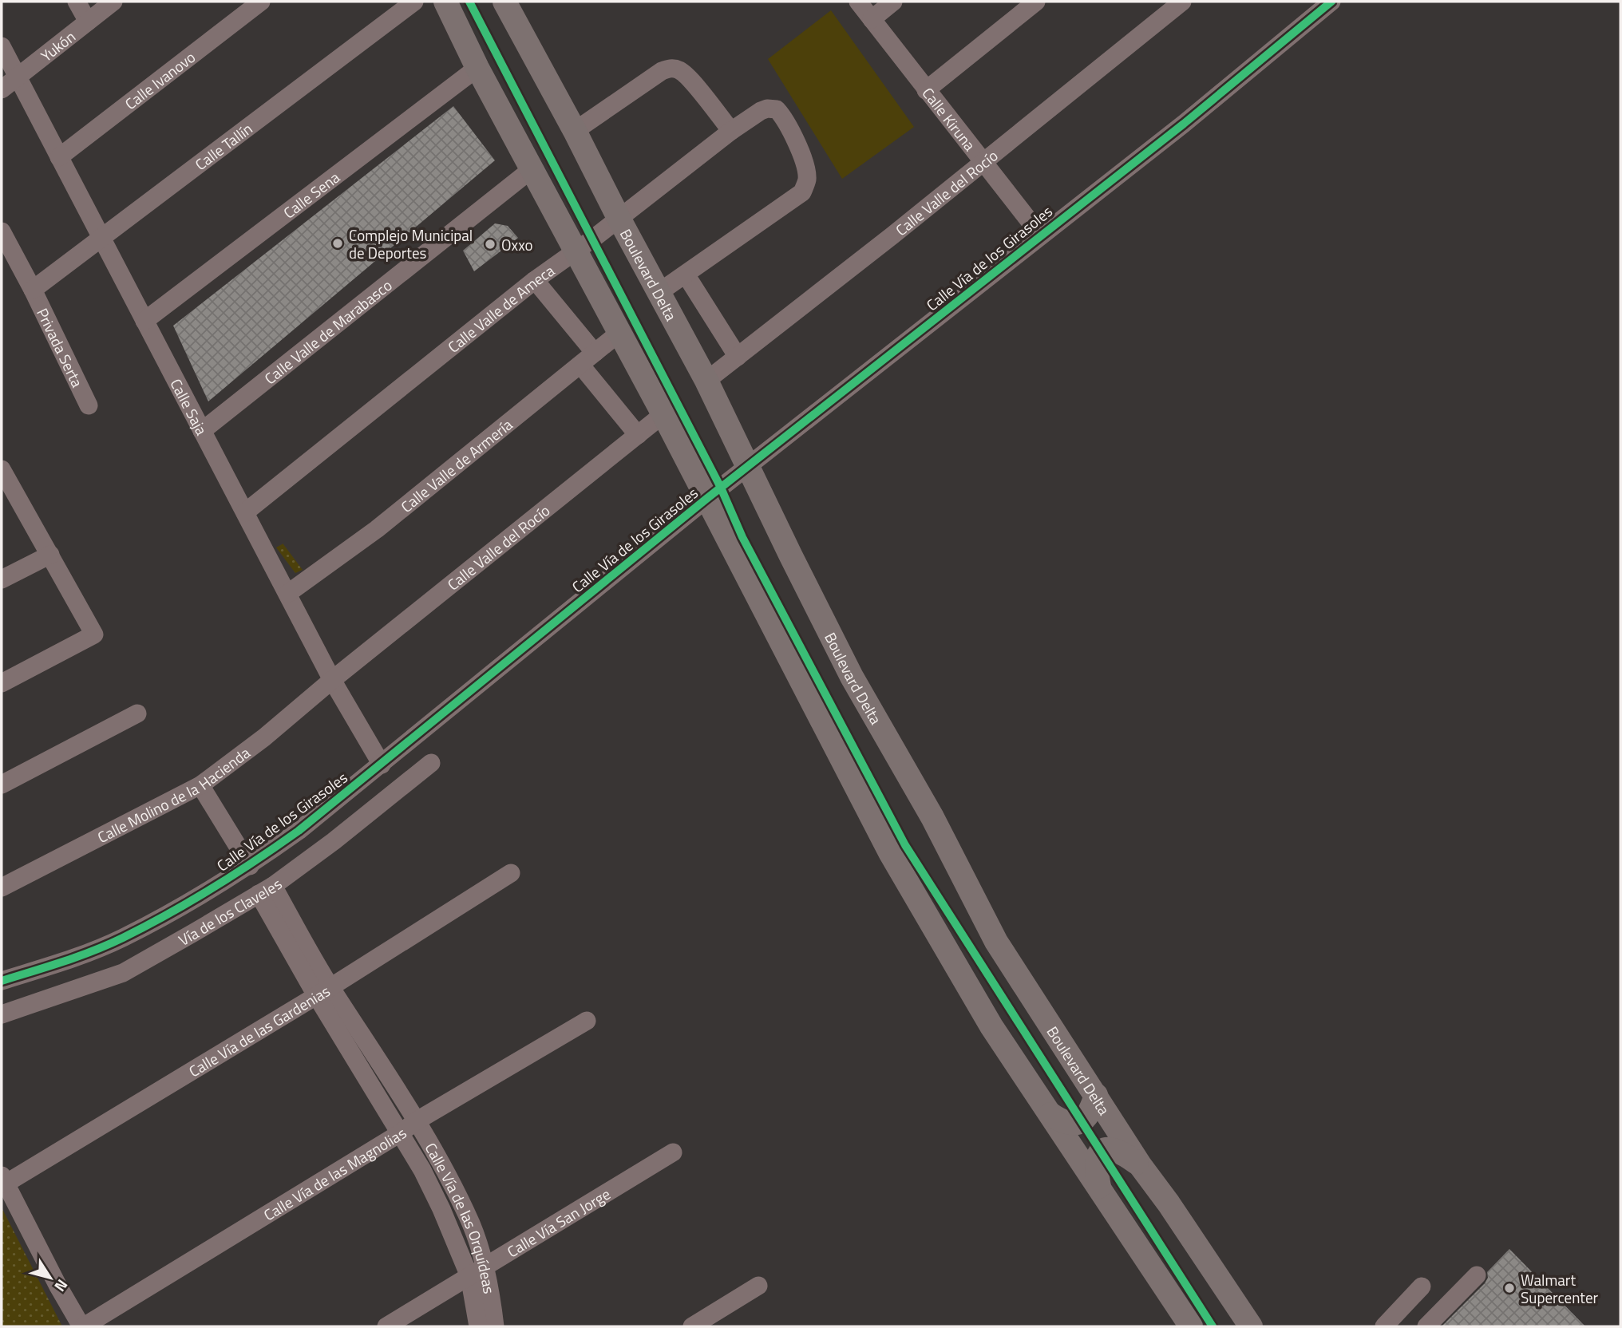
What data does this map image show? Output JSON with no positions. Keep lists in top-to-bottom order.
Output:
{
  "streets": {
    "main road": ["Boulevard Delta"],
    "street": [
      "Yukón",
      "Calle Ivanovo",
      "Calle Kiruna",
      "Calle Tallín",
      "Calle Valle del Rocío",
      "Calle Sena",
      "Calle Vía de los Girasoles",
      "Calle Valle de Ameca",
      "Calle Valle de Marabasco",
      "Privada Serta",
      "Calle Saja",
      "Calle Valle de Armería",
      "Calle Molino de la Hacienda",
      "Vía de los Claveles",
      "Calle Vía de las Gardenias",
      "Calle Vía de las Magnolias",
      "Calle Vía de las Orquídeas",
      "Calle Vía San Jorge"
    ]
  },
  "crossings": [
    ["Yukón", "Calle Saja"],
    ["Calle Ivanovo", "Calle Saja"],
    ["Calle Kiruna", "Calle Valle del Rocío"],
    ["Calle Kiruna", "Calle Vía de los Girasoles"],
    ["Calle Tallín", "Privada Serta"],
    ["Calle Tallín", "Calle Saja"],
    ["Calle Valle del Rocío", "Boulevard Delta"],
    ["Calle Valle del Rocío", "Calle Saja"],
    ["Calle Valle del Rocío", "Calle Molino de la Hacienda"],
    ["Calle Sena", "Calle Saja"],
    ["Calle Vía de los Girasoles", "Boulevard Delta"],
    ["Calle Vía de los Girasoles", "Calle Saja"],
    ["Boulevard Delta", "Calle Valle de Ameca"],
    ["Calle Valle de Ameca", "Calle Saja"],
    ["Calle Valle de Marabasco", "Calle Saja"],
    ["Calle Saja", "Calle Valle de Armería"],
    ["Calle Saja", "Calle Molino de la Hacienda"],
    ["Vía de los Claveles", "Calle Vía de las Orquídeas"],
    ["Calle Vía de las Gardenias", "Calle Vía de las Orquídeas"],
    ["Calle Vía de las Magnolias", "Calle Vía de las Orquídeas"],
    ["Calle Vía de las Orquídeas", "Calle Vía San Jorge"]
  ],
  "places": ["Complejo Municipal de Deportes", "Oxxo", "Walmart Supercenter"],
  "north": "bottom right"
}
